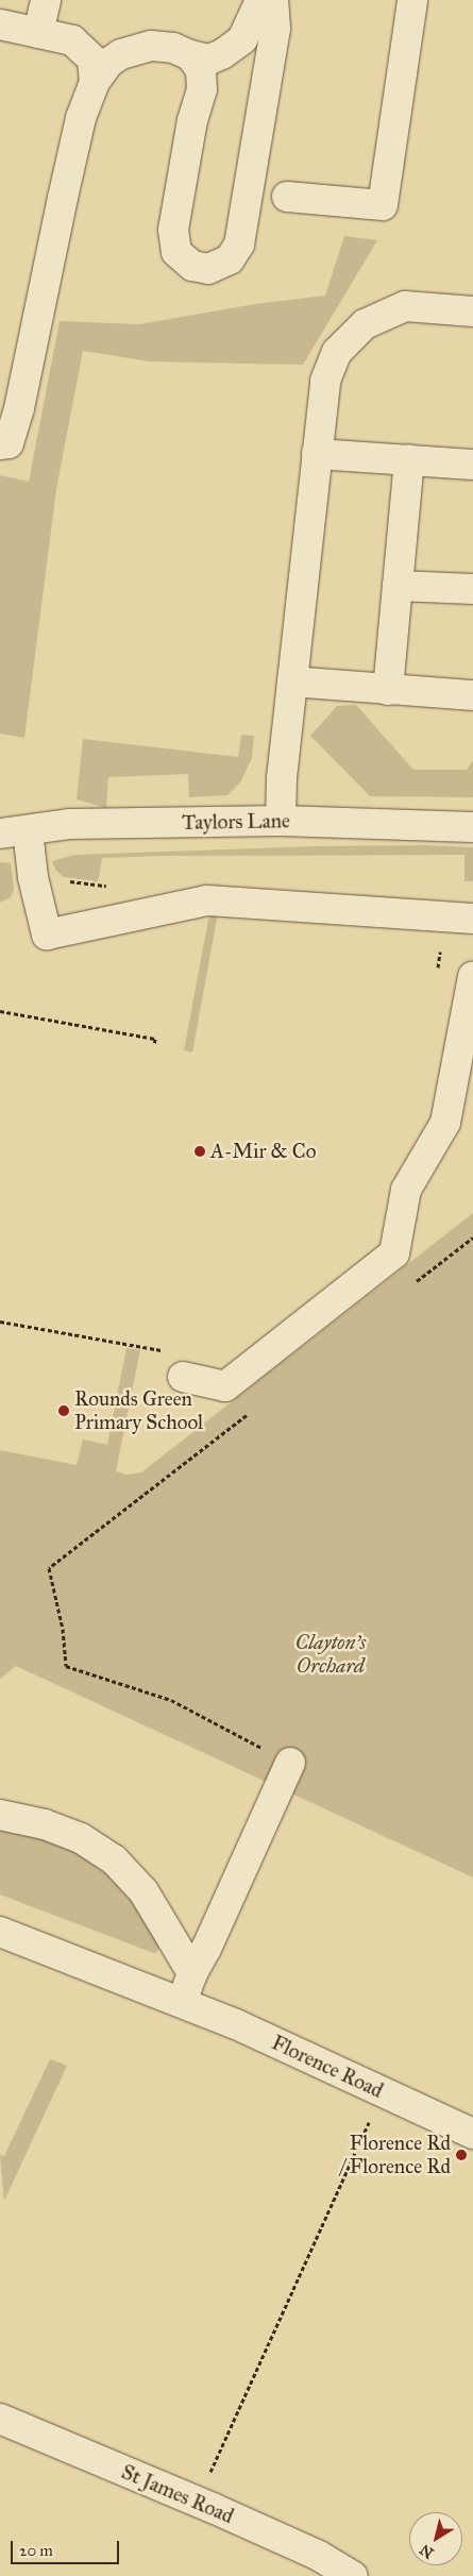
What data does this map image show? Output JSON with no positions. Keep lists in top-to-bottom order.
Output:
{
  "streets": {
    "street": ["Taylors Lane", "Florence Road", "St James Road"]
  },
  "parks": ["Clayton's Orchard"],
  "places": ["A-Mir & Co", "Rounds Green Primary School", "Florence Rd / Florence Rd"],
  "scale_bar": "20 m",
  "north": "bottom left"
}
